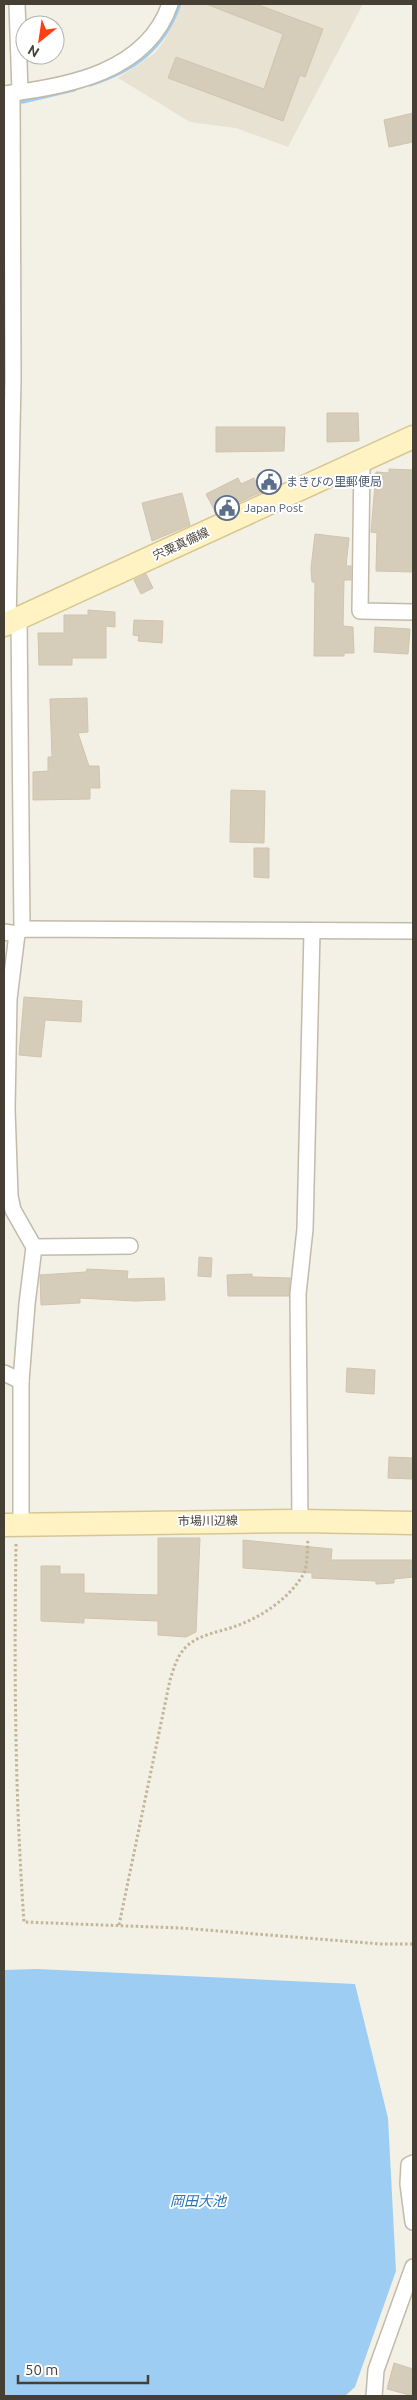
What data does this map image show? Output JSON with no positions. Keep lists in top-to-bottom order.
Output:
{
  "streets": {
    "main road": ["宍粟真備線", "市場川辺線"]
  },
  "water": ["岡田大池"],
  "places": {
    "public building": ["まきびの里郵便局", "Japan Post"]
  },
  "scale_bar": "50 m",
  "north": "bottom left"
}
